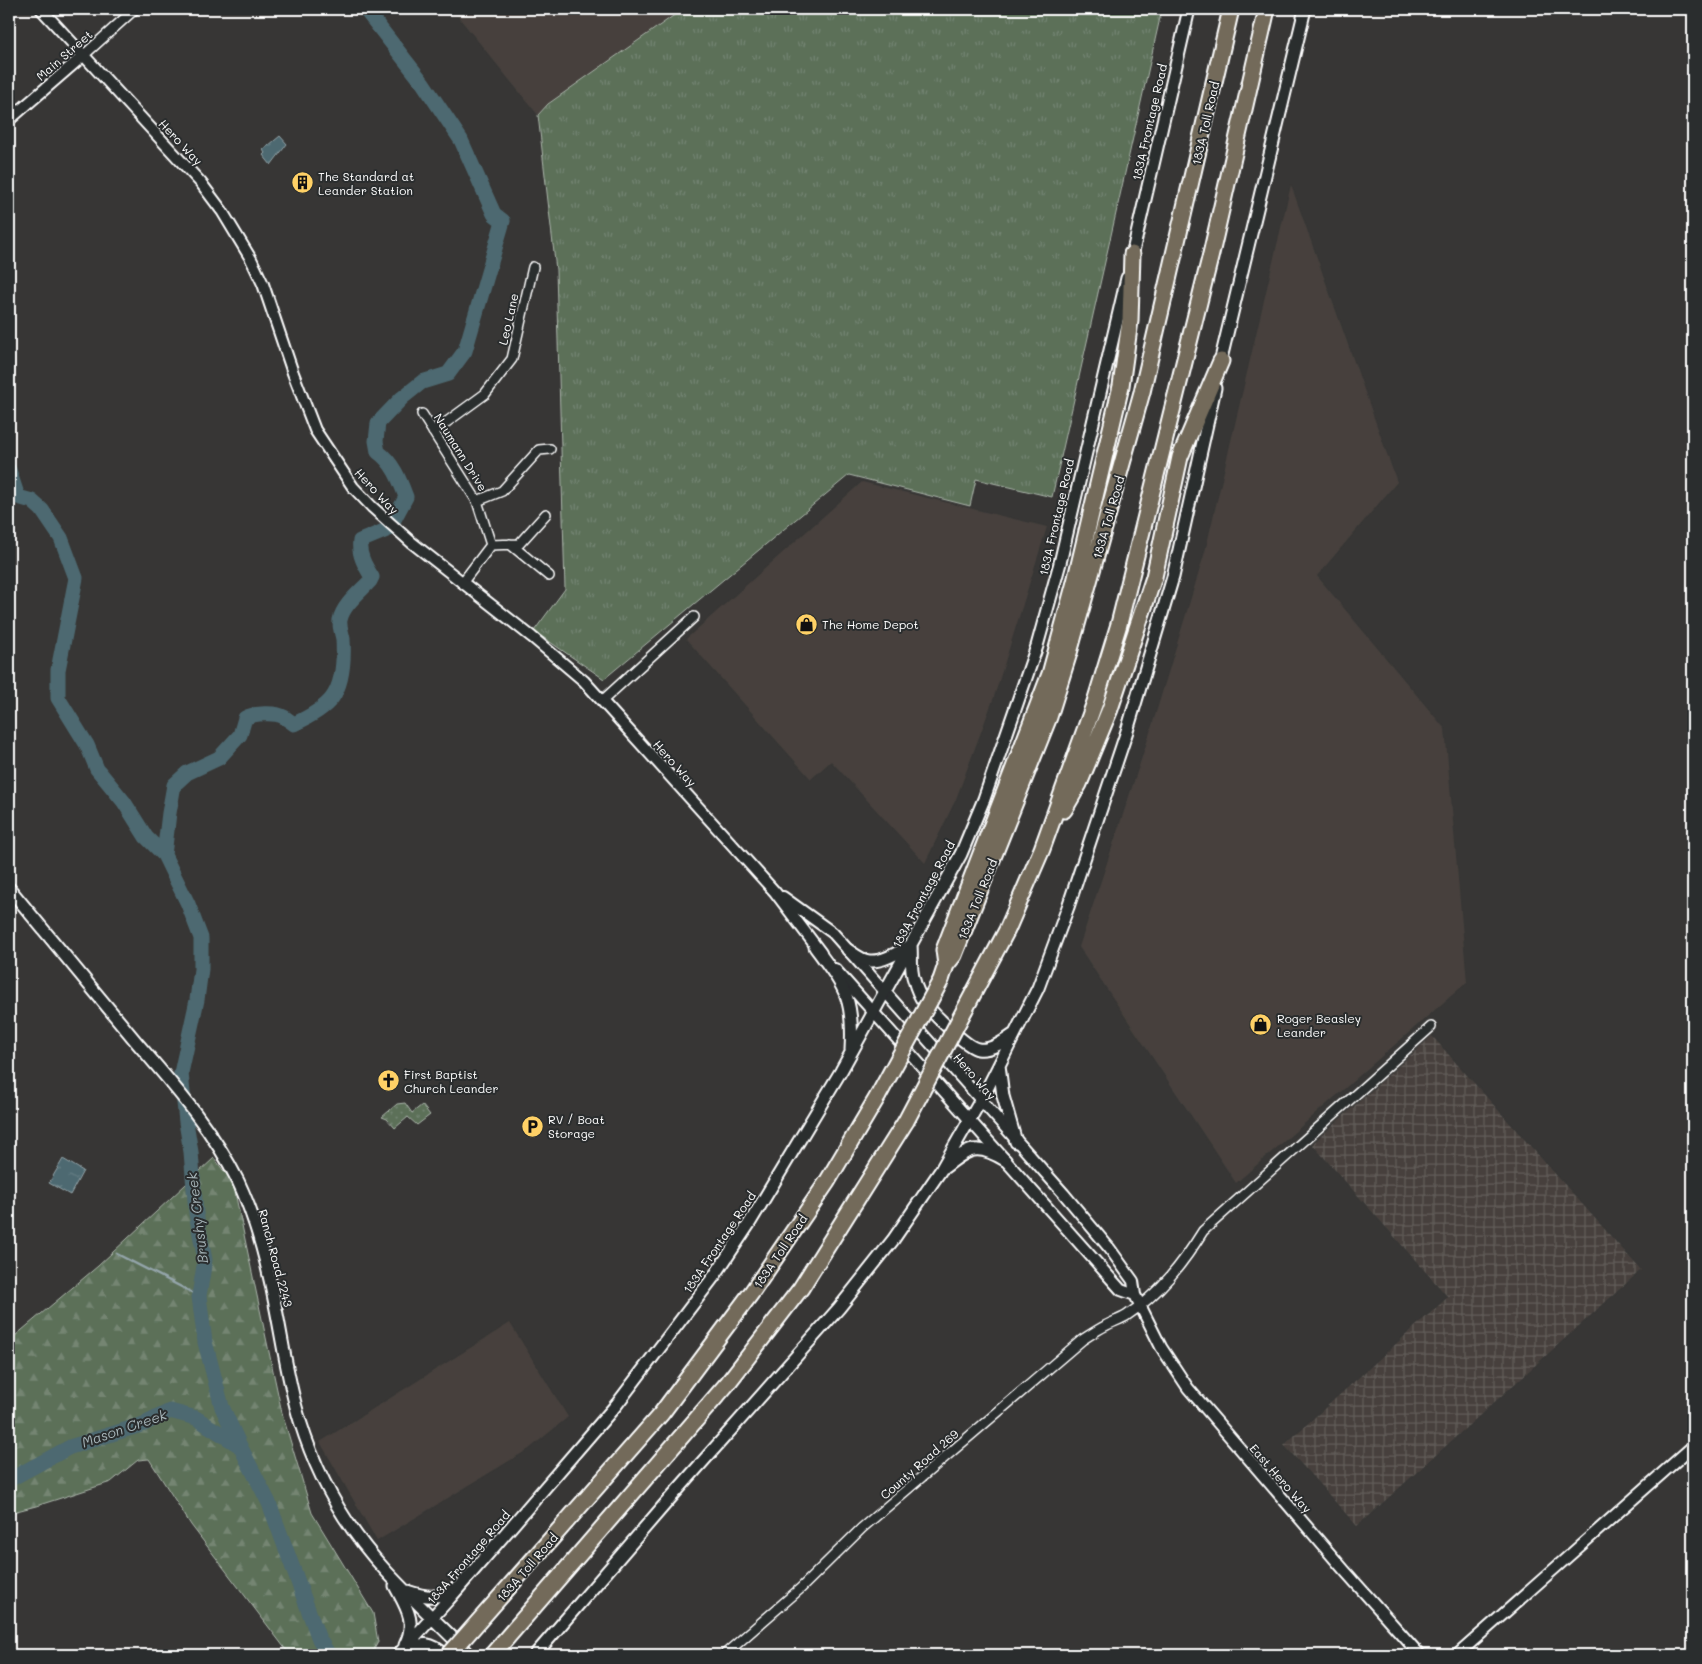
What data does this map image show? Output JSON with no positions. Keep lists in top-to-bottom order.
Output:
{
  "streets": {
    "highway": ["183A Toll Road"],
    "main road": ["183A Frontage Road", "Ranch Road 2243"],
    "street": [
      "Main Street",
      "Hero Way",
      "Leo Lane",
      "Naumann Drive",
      "County Road 269",
      "East Hero Way"
    ]
  },
  "crossings": [
    ["Main Street", "Hero Way"],
    ["183A Frontage Road", "Hero Way"],
    ["183A Frontage Road", "Ranch Road 2243"],
    ["Hero Way", "County Road 269"],
    ["Hero Way", "East Hero Way"],
    ["Leo Lane", "Naumann Drive"],
    ["County Road 269", "East Hero Way"]
  ],
  "water": ["Brushy Creek", "Mason Creek"],
  "places": {
    "building": ["The Standard at Leander Station"],
    "shop": ["The Home Depot", "Roger Beasley Leander"],
    "church": ["First Baptist Church Leander"],
    "parking": ["RV / Boat Storage"]
  }
}
